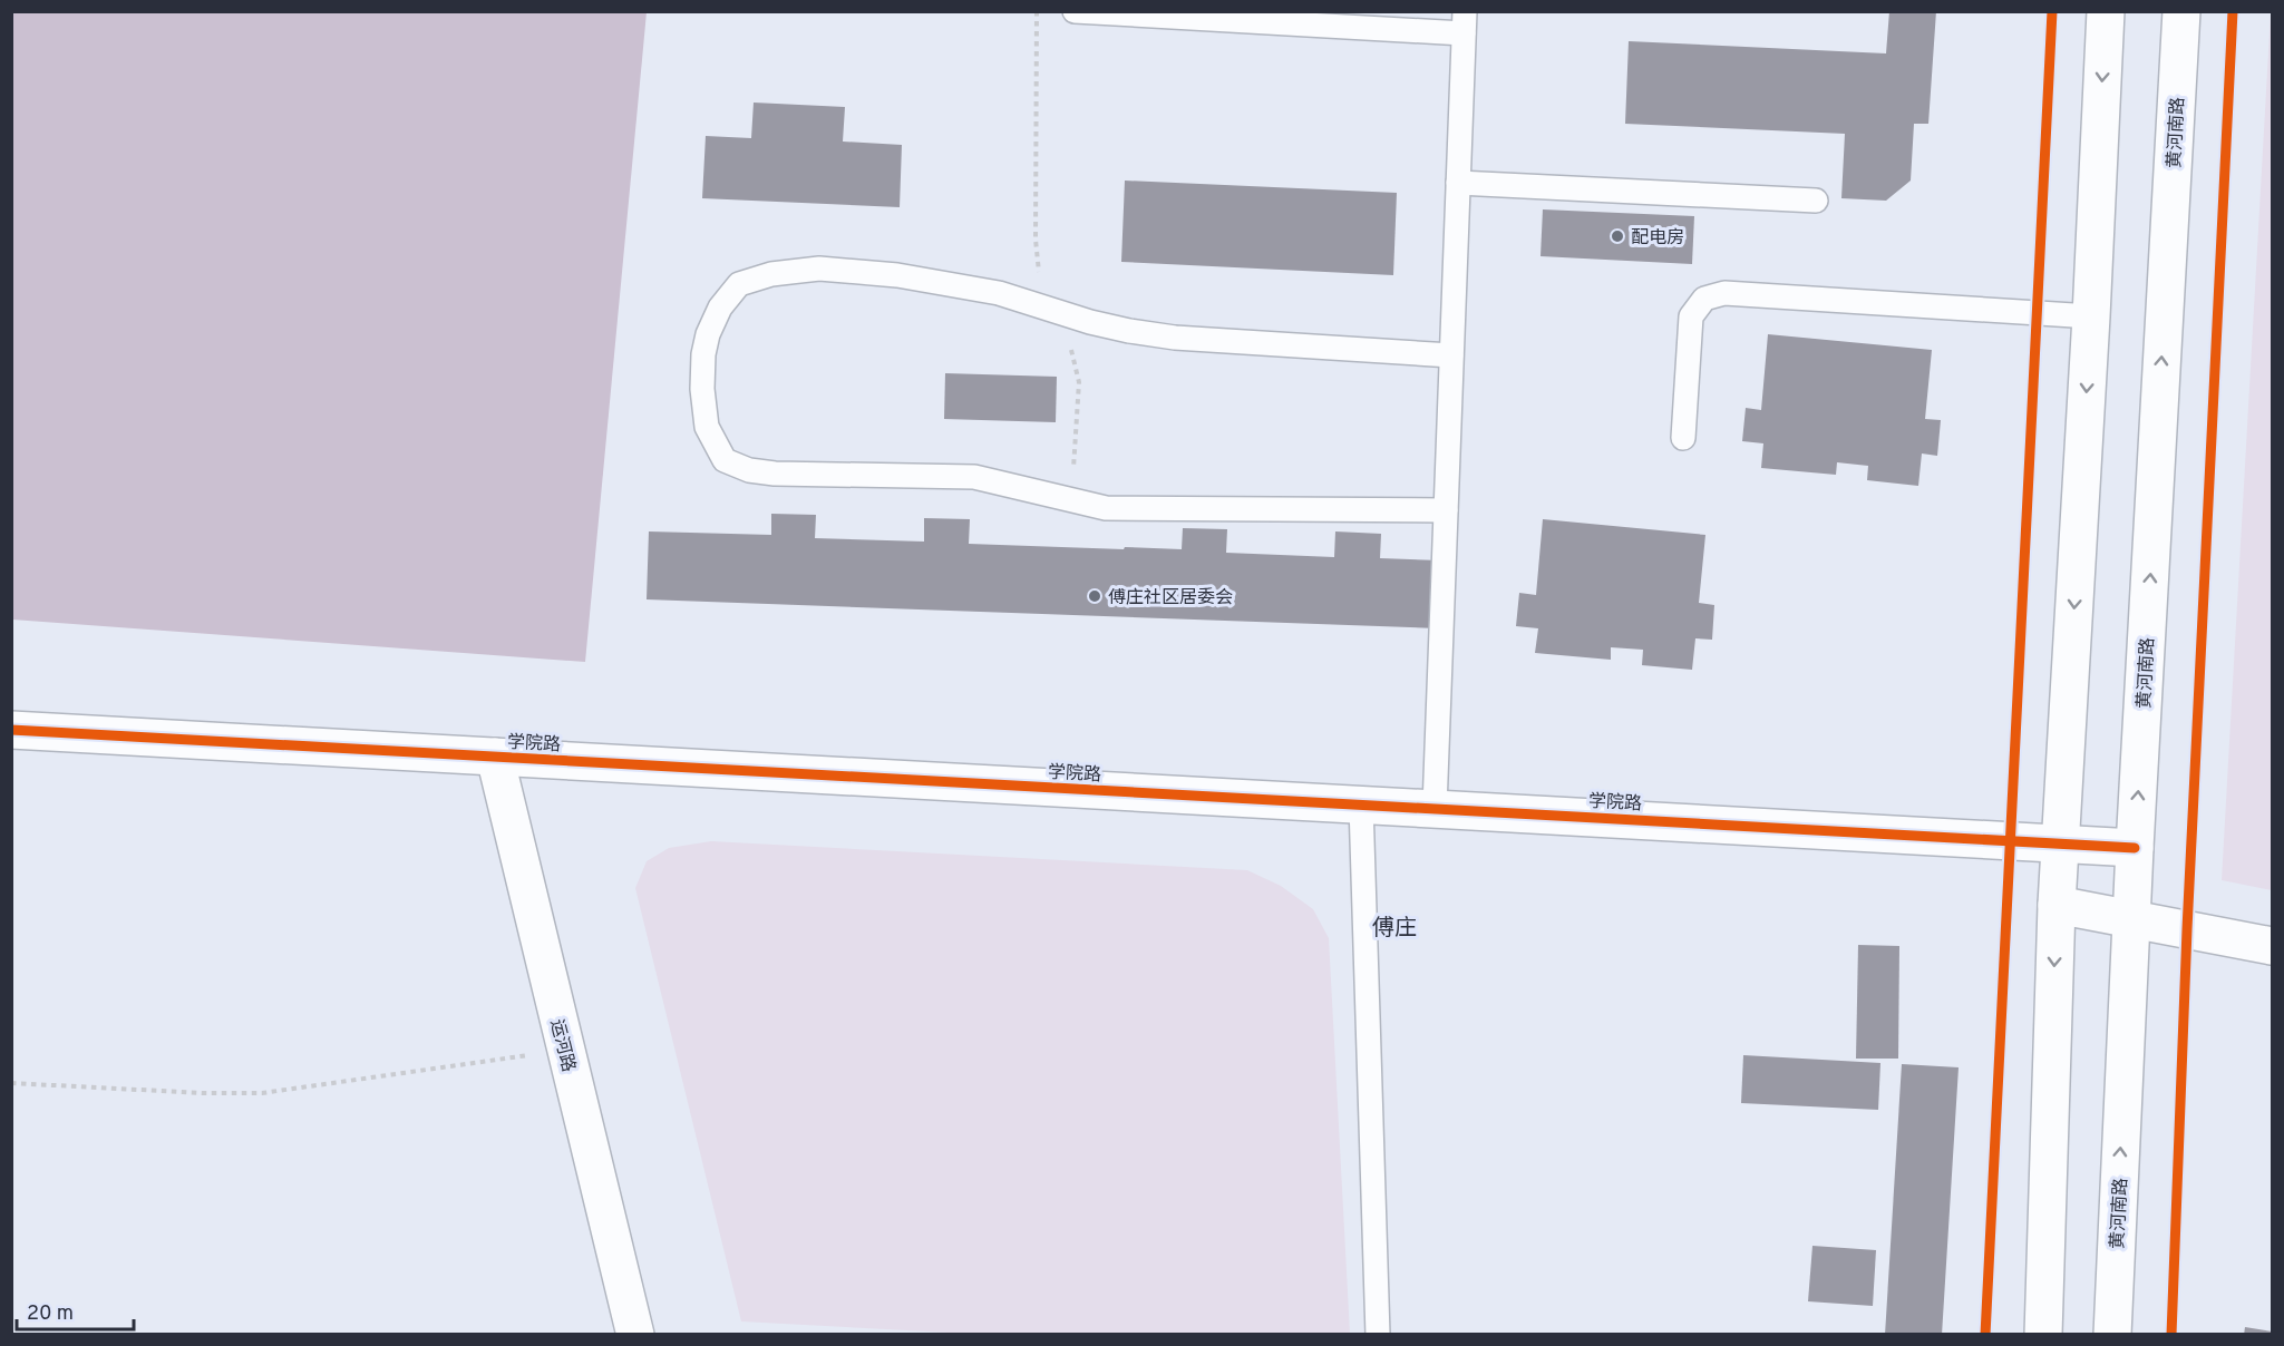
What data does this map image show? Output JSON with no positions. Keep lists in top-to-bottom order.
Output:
{
  "streets": {
    "street": ["黄河南路", "学院路", "运河路"]
  },
  "crossings": [
    ["黄河南路", "学院路"],
    ["学院路", "运河路"]
  ],
  "districts": ["傅庄"],
  "places": ["配电房", "傅庄社区居委会"],
  "scale_bar": "20 m"
}
